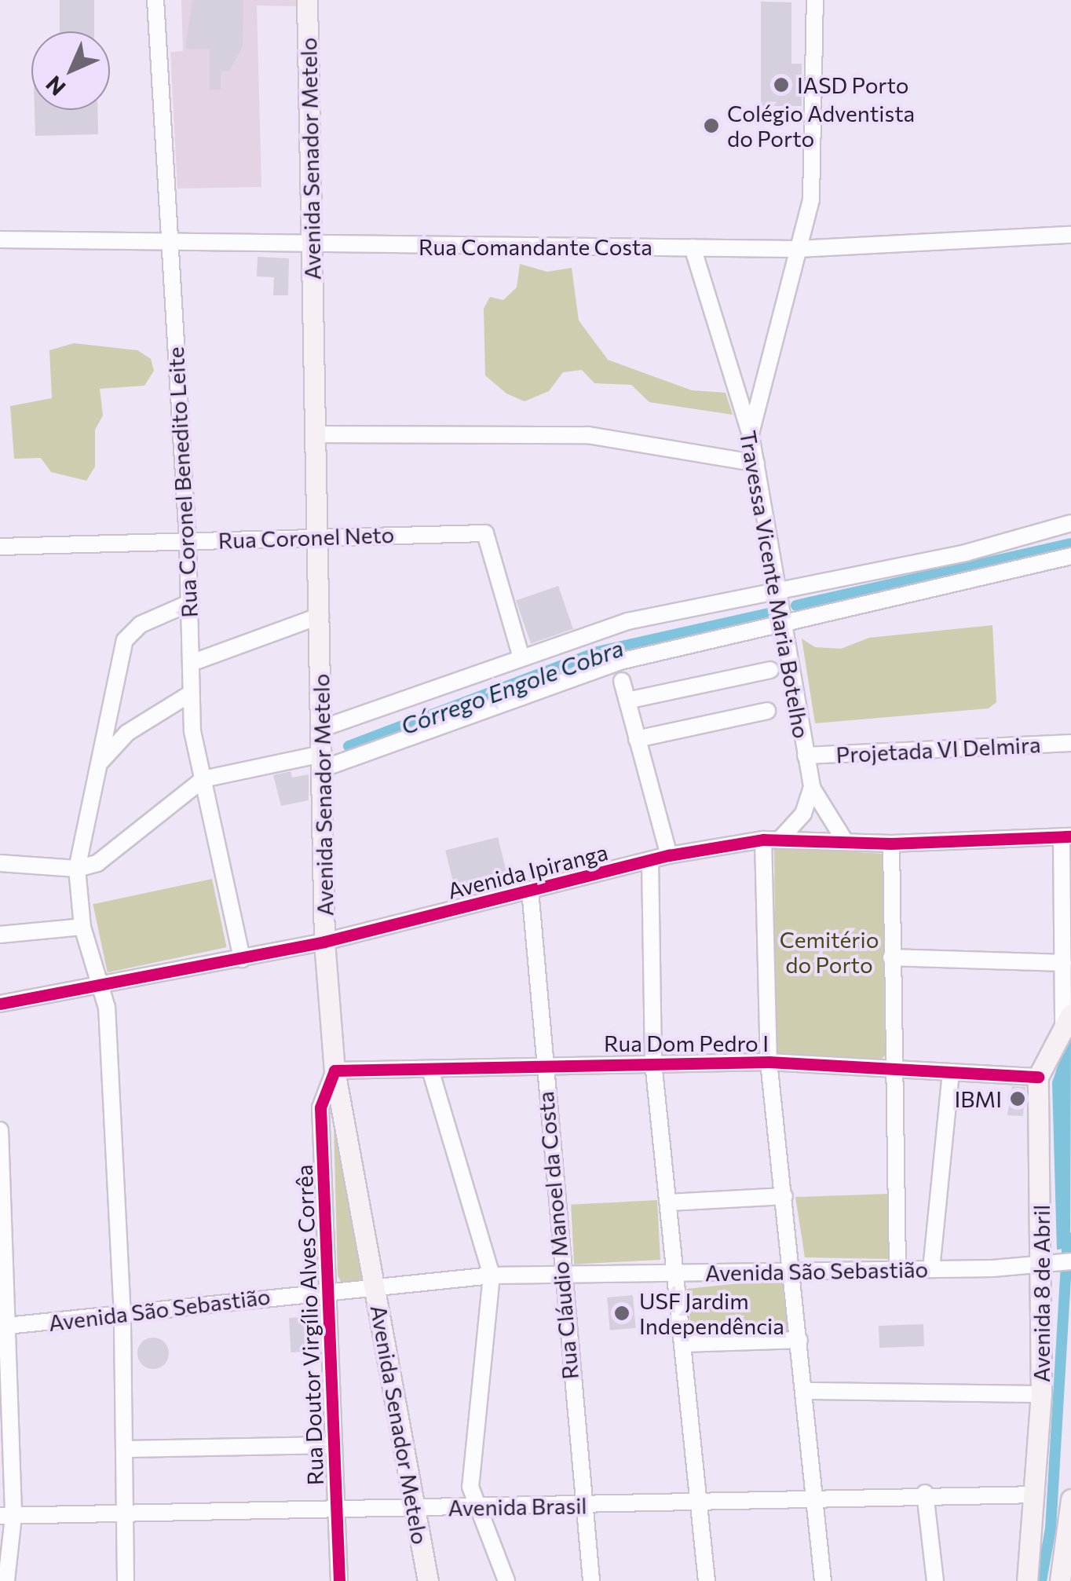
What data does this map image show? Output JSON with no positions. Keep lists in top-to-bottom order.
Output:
{
  "streets": {
    "main road": ["Avenida Senador Metelo", "Avenida 8 de Abril"],
    "street": [
      "Rua Comandante Costa",
      "Rua Coronel Benedito Leite",
      "Rua Coronel Neto",
      "Travessa Vicente Maria Botelho",
      "Projetada VI Delmira",
      "Avenida Ipiranga",
      "Rua Dom Pedro I",
      "Rua Cláudio Manoel da Costa",
      "Avenida São Sebastião",
      "Rua Doutor Virgílio Alves Corrêa",
      "Avenida Brasil"
    ]
  },
  "crossings": [
    ["Avenida Senador Metelo", "Rua Comandante Costa"],
    ["Avenida Senador Metelo", "Rua Coronel Neto"],
    ["Avenida Senador Metelo", "Avenida Ipiranga"],
    ["Avenida Senador Metelo", "Rua Dom Pedro I"],
    ["Avenida Senador Metelo", "Avenida São Sebastião"],
    ["Avenida Senador Metelo", "Rua Doutor Virgílio Alves Corrêa"],
    ["Avenida Senador Metelo", "Avenida Brasil"],
    ["Rua Comandante Costa", "Rua Coronel Benedito Leite"],
    ["Rua Comandante Costa", "Travessa Vicente Maria Botelho"],
    ["Rua Coronel Benedito Leite", "Rua Coronel Neto"],
    ["Rua Coronel Benedito Leite", "Avenida Ipiranga"],
    ["Travessa Vicente Maria Botelho", "Projetada VI Delmira"],
    ["Travessa Vicente Maria Botelho", "Avenida Ipiranga"],
    ["Avenida Ipiranga", "Rua Cláudio Manoel da Costa"],
    ["Rua Dom Pedro I", "Rua Cláudio Manoel da Costa"],
    ["Rua Dom Pedro I", "Avenida 8 de Abril"],
    ["Rua Dom Pedro I", "Rua Doutor Virgílio Alves Corrêa"],
    ["Rua Cláudio Manoel da Costa", "Avenida São Sebastião"],
    ["Rua Cláudio Manoel da Costa", "Avenida Brasil"],
    ["Avenida São Sebastião", "Avenida 8 de Abril"],
    ["Avenida São Sebastião", "Rua Doutor Virgílio Alves Corrêa"],
    ["Avenida 8 de Abril", "Avenida Brasil"],
    ["Rua Doutor Virgílio Alves Corrêa", "Avenida Brasil"]
  ],
  "water": ["Córrego Engole Cobra"],
  "parks": ["Cemitério do Porto"],
  "places": [
    "IASD Porto",
    "Colégio Adventista do Porto",
    "IBMI",
    "USF Jardim Independência"
  ],
  "north": "bottom left"
}
